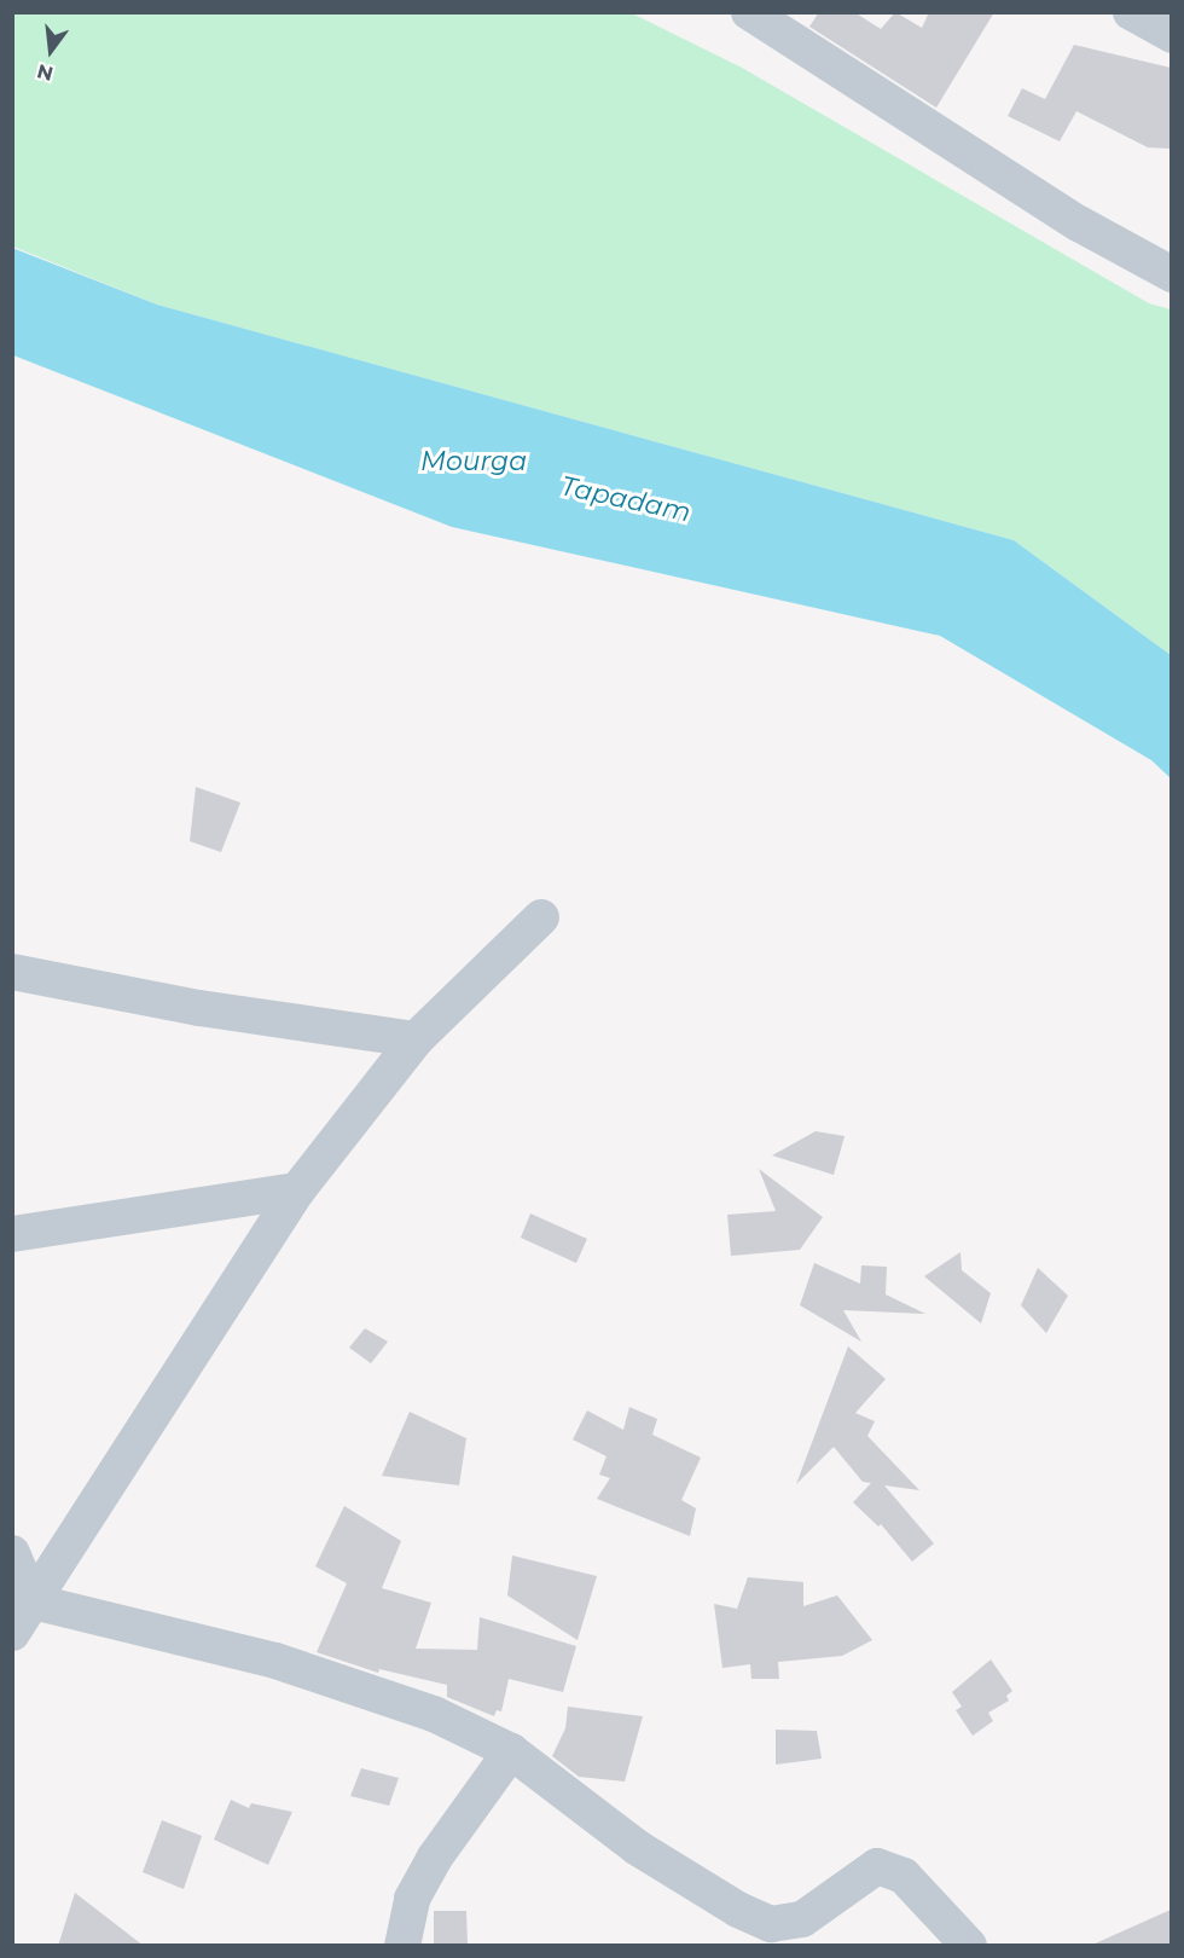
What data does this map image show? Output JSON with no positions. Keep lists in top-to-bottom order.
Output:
{
  "water": ["Mourga", "Tapadam"],
  "north": "bottom"
}
